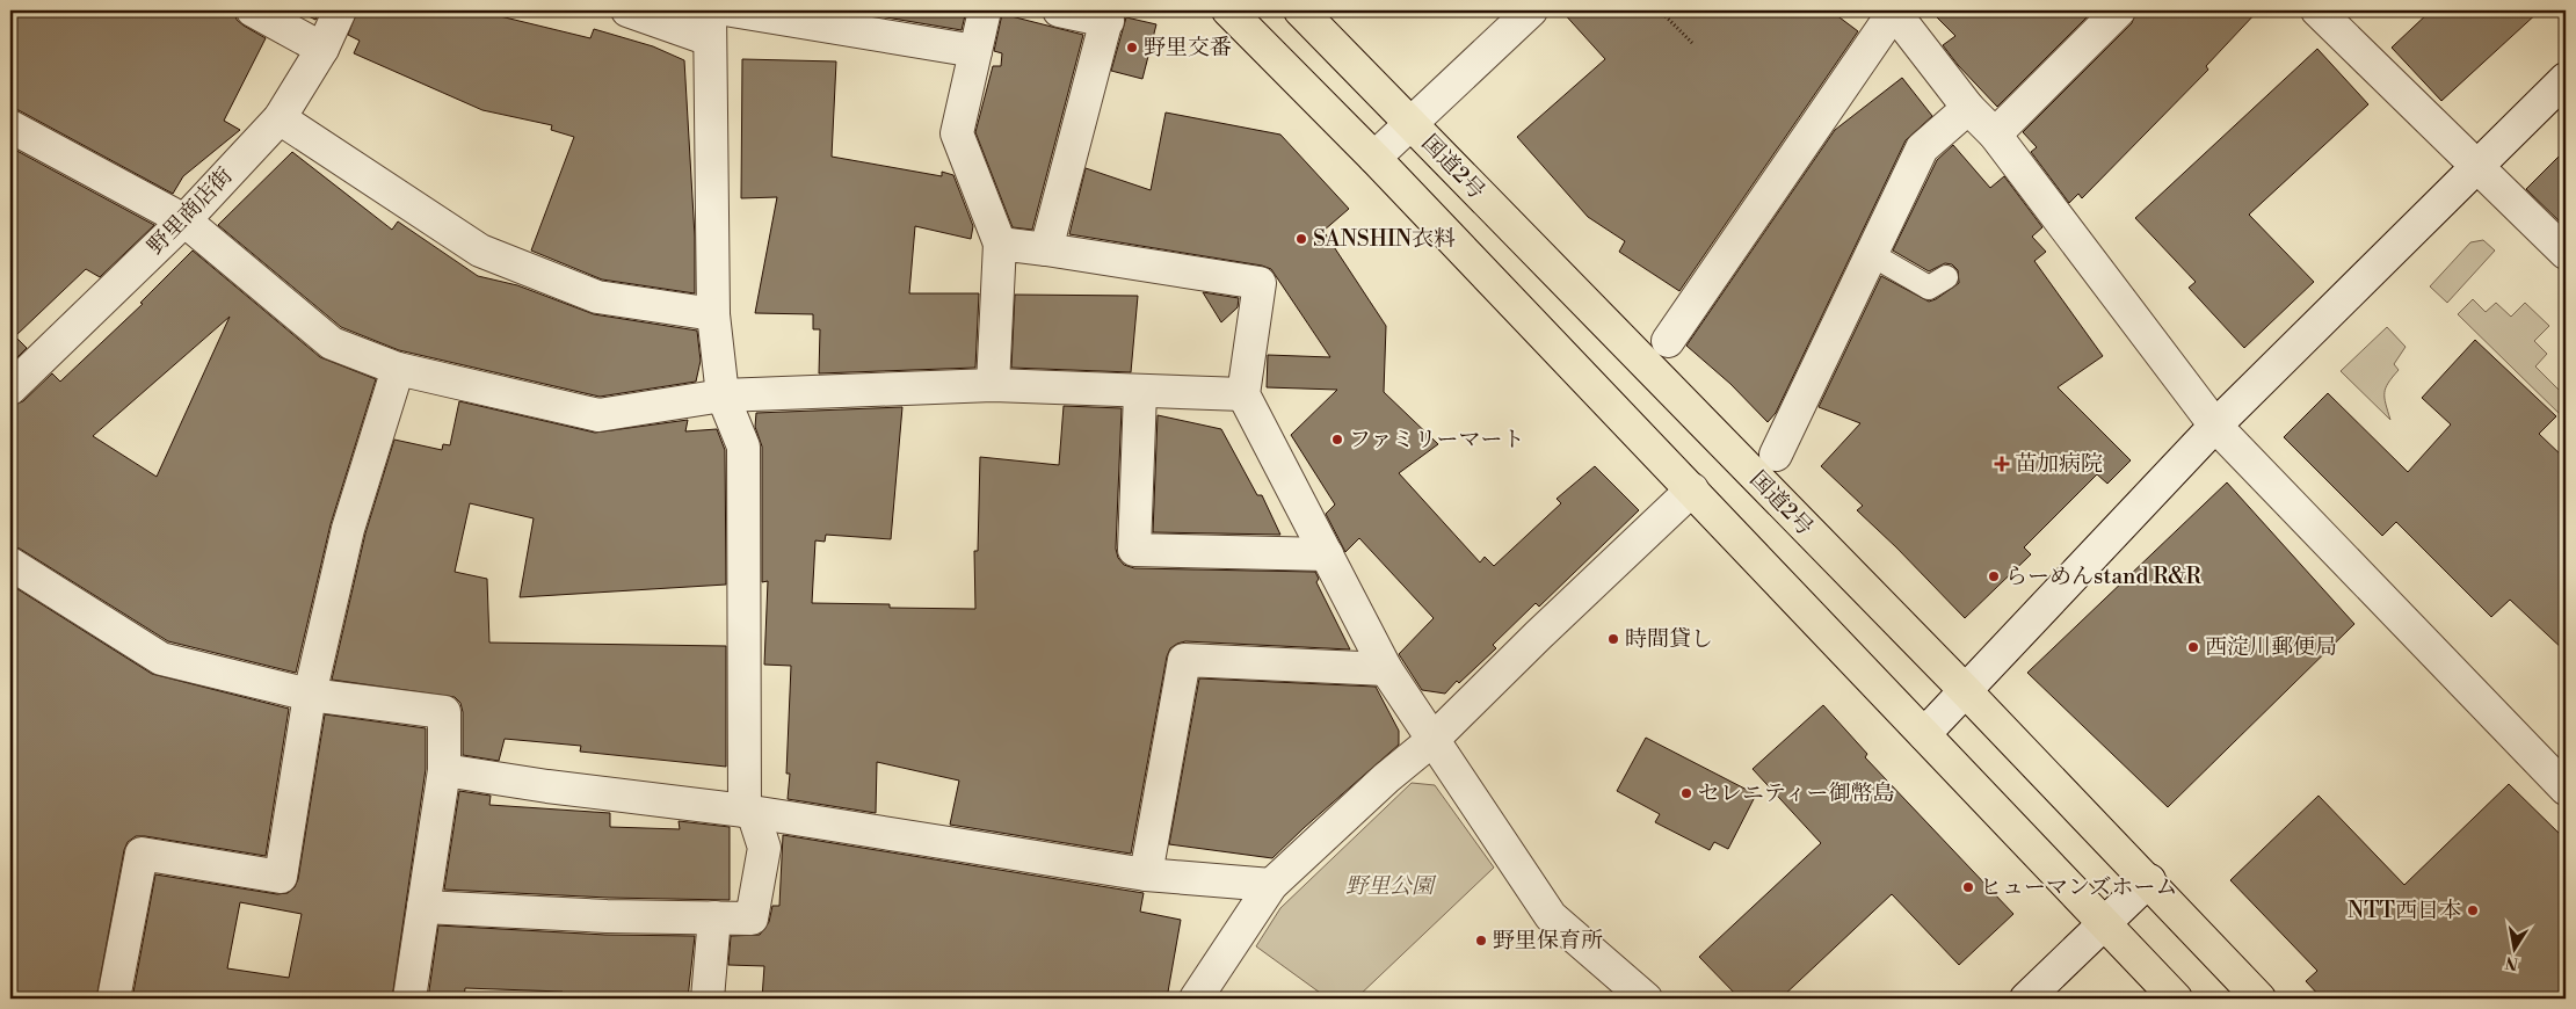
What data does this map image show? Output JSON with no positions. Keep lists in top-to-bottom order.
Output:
{
  "streets": {
    "highway": ["国道2号"],
    "street": ["野里商店街"]
  },
  "parks": ["野里公園"],
  "places": {
    "other": [
      "野里交番",
      "SANSHIN衣料",
      "ファミリーマート",
      "らーめんstand R&R",
      "時間貸し",
      "西淀川郵便局",
      "セレニティー御幣島",
      "ヒューマンズホーム",
      "NTT西日本",
      "野里保育所"
    ],
    "health": ["苗加病院"]
  },
  "north": "bottom"
}
